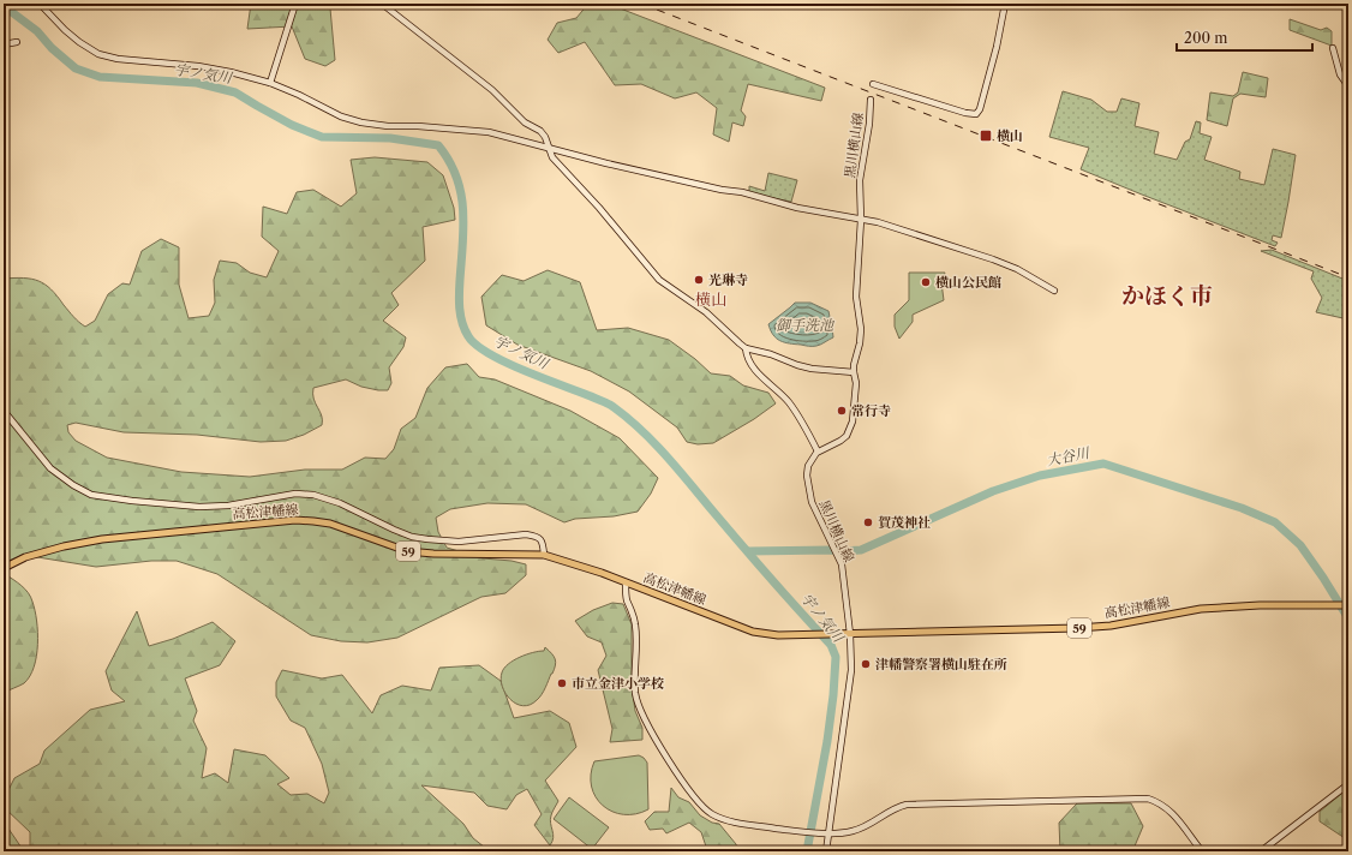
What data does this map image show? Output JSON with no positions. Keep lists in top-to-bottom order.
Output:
{
  "streets": {
    "main road": ["高松津幡線", "59"],
    "street": ["黒川横山線"]
  },
  "crossings": [
    ["黒川横山線", "高松津幡線"]
  ],
  "districts": ["かほく市", "横山"],
  "water": ["宇ノ気川", "御手洗池", "大谷川"],
  "places": {
    "transit": ["横山"],
    "other": [
      "光琳寺",
      "横山公民館",
      "常行寺",
      "賀茂神社",
      "津幡警察署横山駐在所",
      "市立金津小学校"
    ]
  },
  "scale_bar": "200 m"
}
